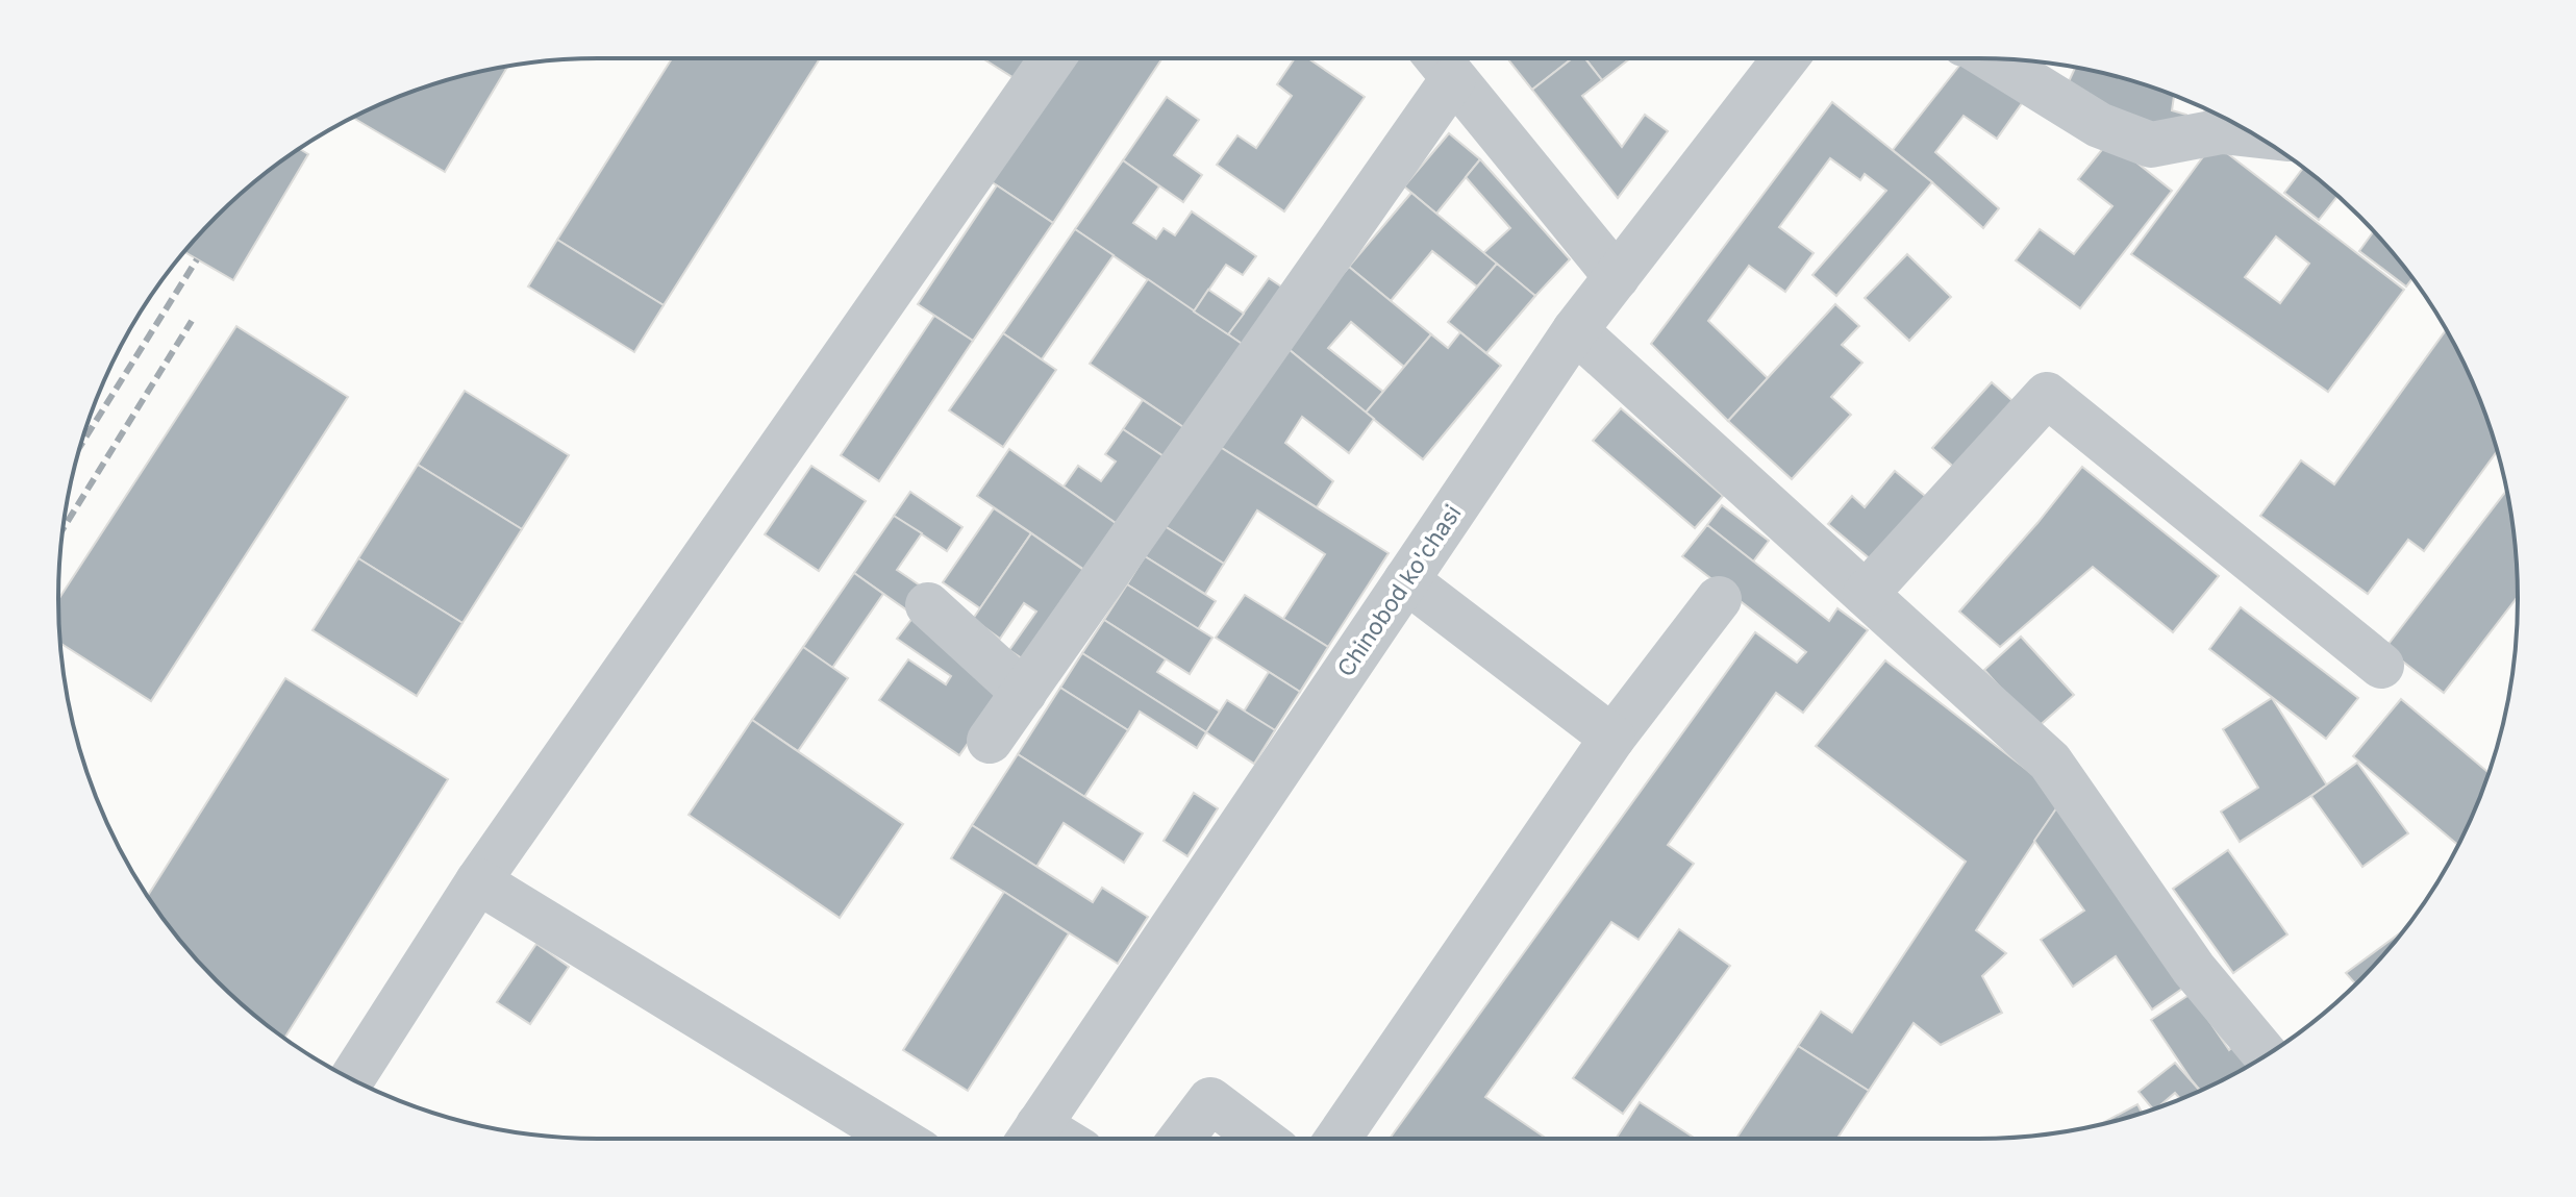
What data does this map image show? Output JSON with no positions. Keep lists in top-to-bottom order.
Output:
{
  "streets": {
    "street": ["Chinobod ko'chasi"]
  }
}
